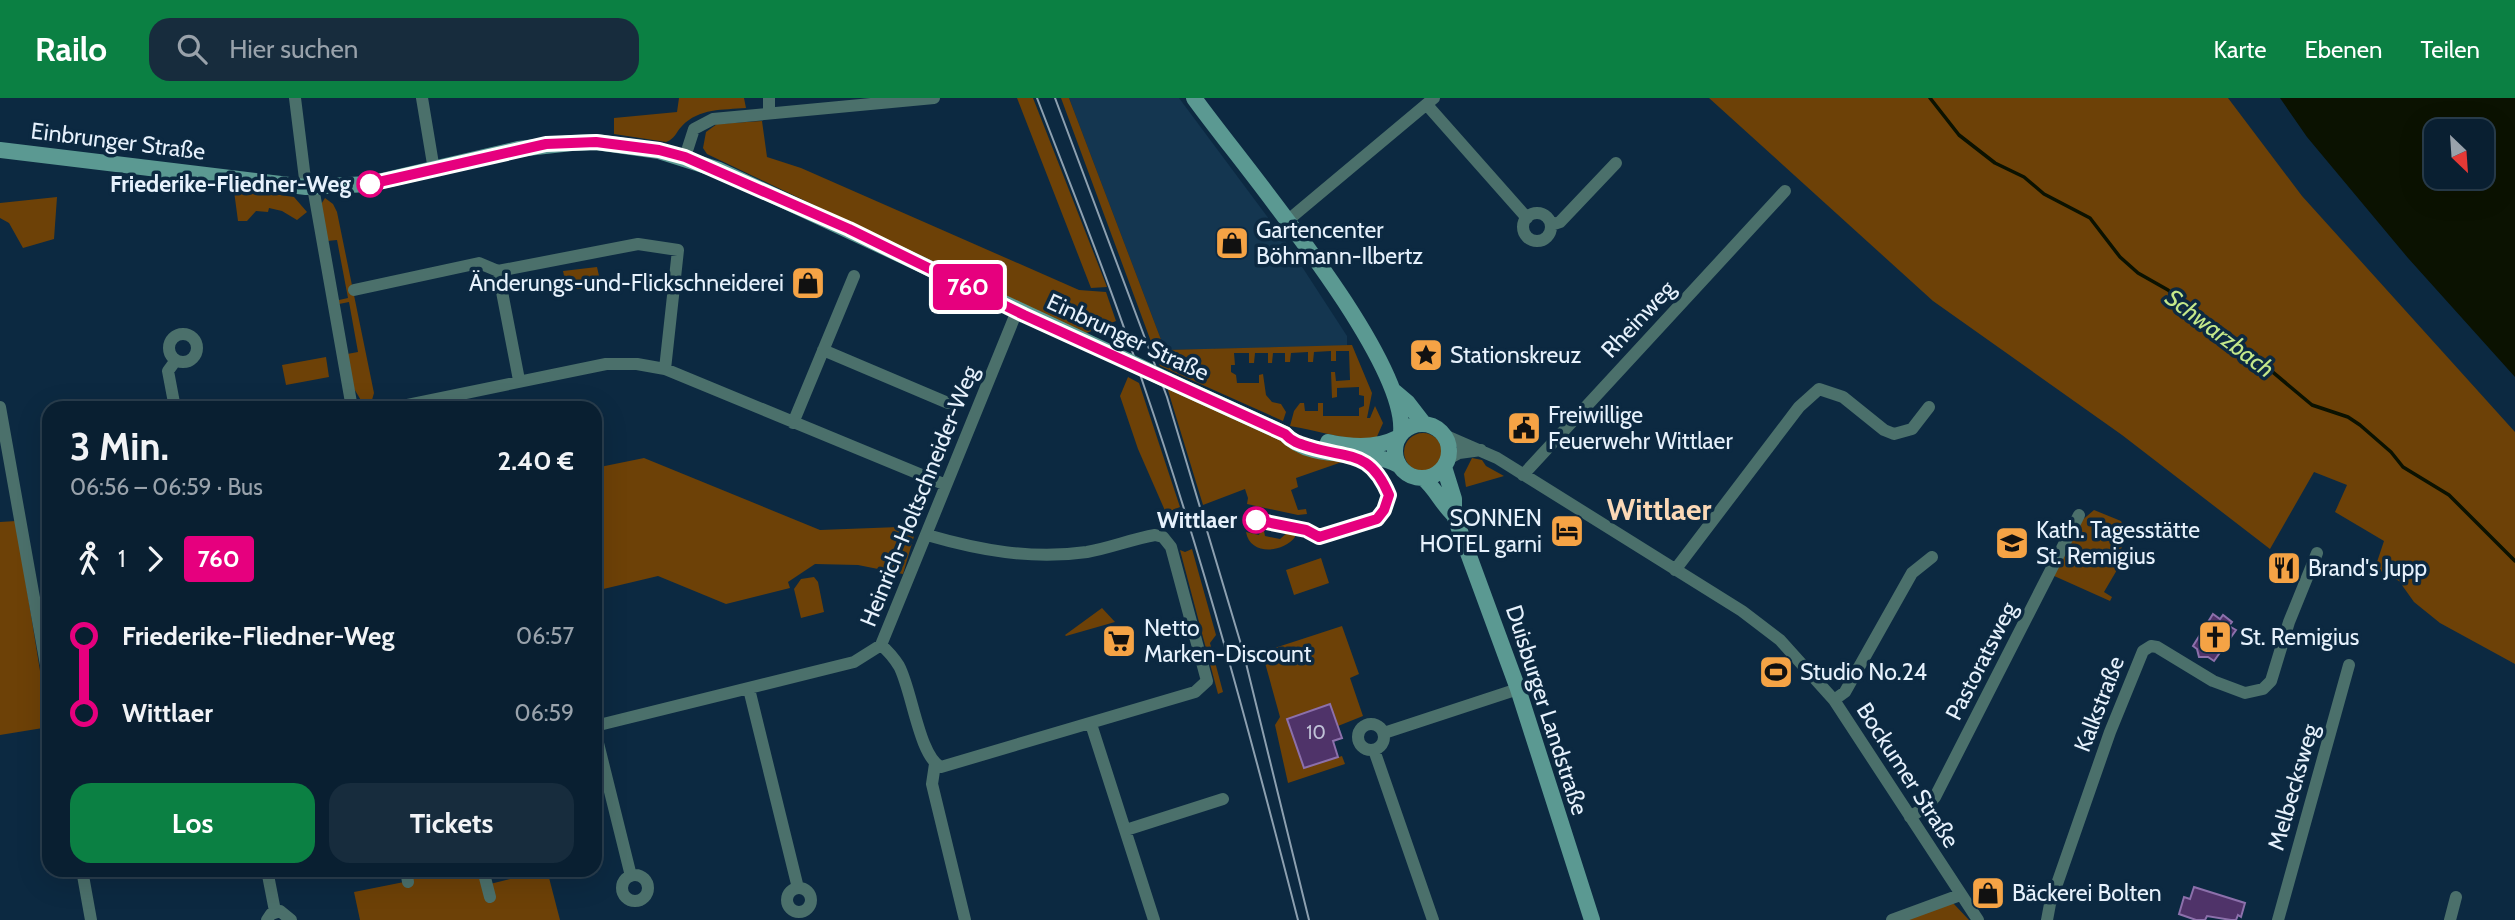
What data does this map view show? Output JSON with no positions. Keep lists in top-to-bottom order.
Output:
{
  "streets": {
    "street": [
      "Einbrunger Straße",
      "Rheinweg",
      "Heinrich-Holtschneider-Weg",
      "Pastoratsweg",
      "Kalkstraße",
      "Duisburger Landstraße",
      "Bockumer Straße",
      "Melbecksweg"
    ]
  },
  "crossings": [
    ["Einbrunger Straße", "Heinrich-Holtschneider-Weg"],
    ["Einbrunger Straße", "Duisburger Landstraße"],
    ["Einbrunger Straße", "Bockumer Straße"],
    ["Rheinweg", "Bockumer Straße"],
    ["Pastoratsweg", "Bockumer Straße"],
    ["Duisburger Landstraße", "Bockumer Straße"]
  ],
  "districts": ["Wittlaer"],
  "water": ["Schwarzbach"],
  "places": {
    "other": ["Friederike-Fliedner-Weg", "Wittlaer"],
    "shop": ["Gartencenter Böhmann-Ilbertz", "Änderungs-und-Flickschneiderei", "Bäckerei Bolten"],
    "place": ["Stationskreuz"],
    "public building": ["Freiwillige Feuerwehr Wittlaer"],
    "hotel": ["SONNEN HOTEL garni"],
    "school or university": ["Kath. Tagesstätte St. Remigius"],
    "restaurant": ["Brand's Jupp"],
    "church": ["St. Remigius"],
    "supermarket": ["Netto Marken-Discount"],
    "sports": ["Studio No.24"]
  },
  "lines": ["bus line 760"],
  "house_numbers": ["10"],
  "north": "bottom right",
  "page": {
    "header": "Railo",
    "search": "Hier suchen",
    "nav": ["Karte", "Ebenen", "Teilen"],
    "on_map": "760",
    "heading": ["3 Min.", "06:56 – 06:59 · Bus", "2.40 €"],
    "legs": ["1", "760"],
    "list": [
      {
        "name": "Friederike-Fliedner-Weg",
        "value": "06:57"
      },
      {
        "name": "Wittlaer",
        "value": "06:59"
      }
    ],
    "buttons": ["Los", "Tickets"]
  }
}
